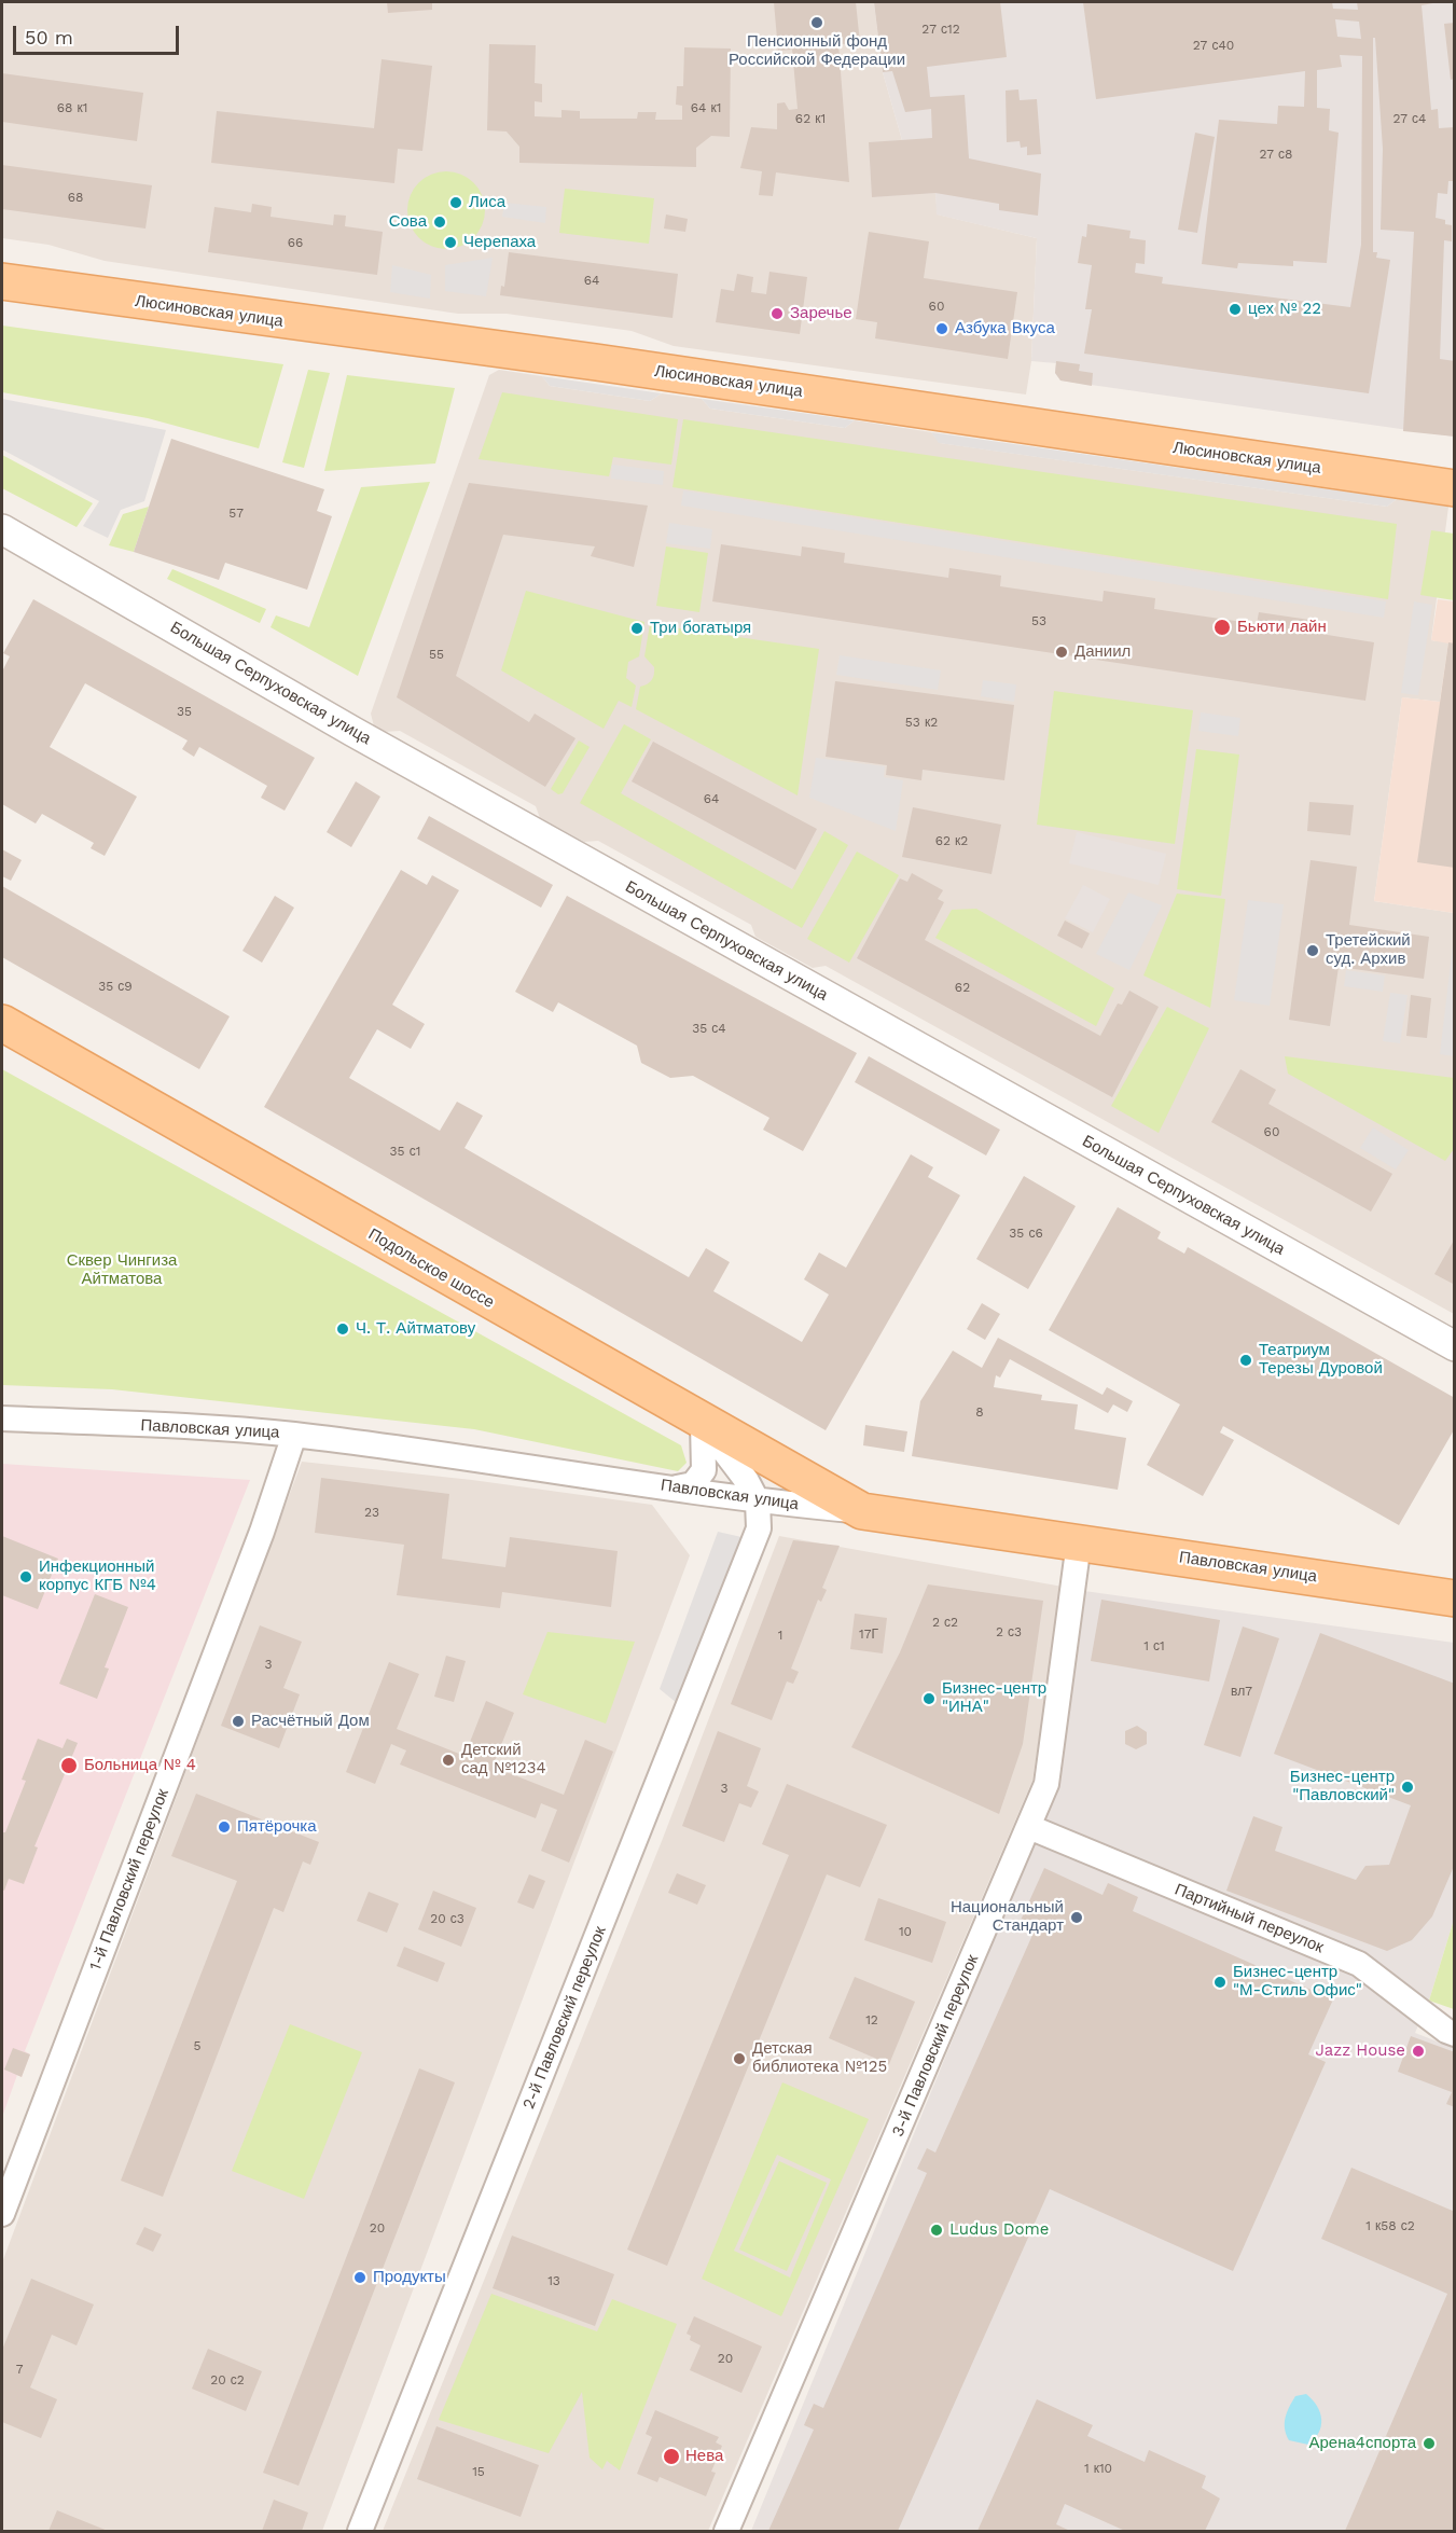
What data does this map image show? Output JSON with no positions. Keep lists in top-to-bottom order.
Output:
{
  "streets": {
    "main road": ["Люсиновская улица", "Подольское шоссе", "Павловская улица"],
    "street": [
      "Большая Серпуховская улица",
      "1-й Павловский переулок",
      "Партийный переулок",
      "2-й Павловский переулок",
      "3-й Павловский переулок"
    ]
  },
  "crossings": [
    ["Подольское шоссе", "Павловская улица"],
    ["Павловская улица", "1-й Павловский переулок"],
    ["Павловская улица", "2-й Павловский переулок"],
    ["Павловская улица", "3-й Павловский переулок"],
    ["Партийный переулок", "3-й Павловский переулок"]
  ],
  "parks": ["Сквер Чингиза Айтматова"],
  "places": [
    "Пенсионный фонд Российской Федерации",
    "Лиса",
    "Сова",
    "Черепаха",
    "цех № 22",
    "Заречье",
    "Азбука Вкуса",
    "Бьюти лайн",
    "Три богатыря",
    "Даниил",
    "Третейский суд. Архив",
    "Ч. Т. Айтматову",
    "Театриум Терезы Дуровой",
    "Инфекционный корпус КГБ №4",
    "Бизнес-центр \"ИНА\"",
    "Расчётный Дом",
    "Детский сад №1234",
    "Больница № 4",
    "Бизнес-центр \"Павловский\"",
    "Пятёрочка",
    "Национальный Стандарт",
    "Бизнес-центр \"М-Стиль Офис\"",
    "Jazz House",
    "Детская библиотека №125",
    "Ludus Dome",
    "Продукты",
    "Арена4спорта",
    "Нева"
  ],
  "house_numbers": [
    "27 с12",
    "27 с40",
    "68 к1",
    "64 к1",
    "62 к1",
    "27 с4",
    "27 с8",
    "68",
    "66",
    "64",
    "60",
    "57",
    "53",
    "55",
    "35",
    "53 к2",
    "64",
    "62 к2",
    "35 с9",
    "62",
    "35 с4",
    "60",
    "35 с1",
    "35 с6",
    "8",
    "23",
    "2 с2",
    "2 с3",
    "17Г",
    "1",
    "1 с1",
    "3",
    "вл7",
    "3",
    "20 с3",
    "10",
    "12",
    "5",
    "1 к58 с2",
    "20",
    "13",
    "20",
    "7",
    "20 с2",
    "1 к10",
    "15"
  ],
  "scale_bar": "50 m"
}
